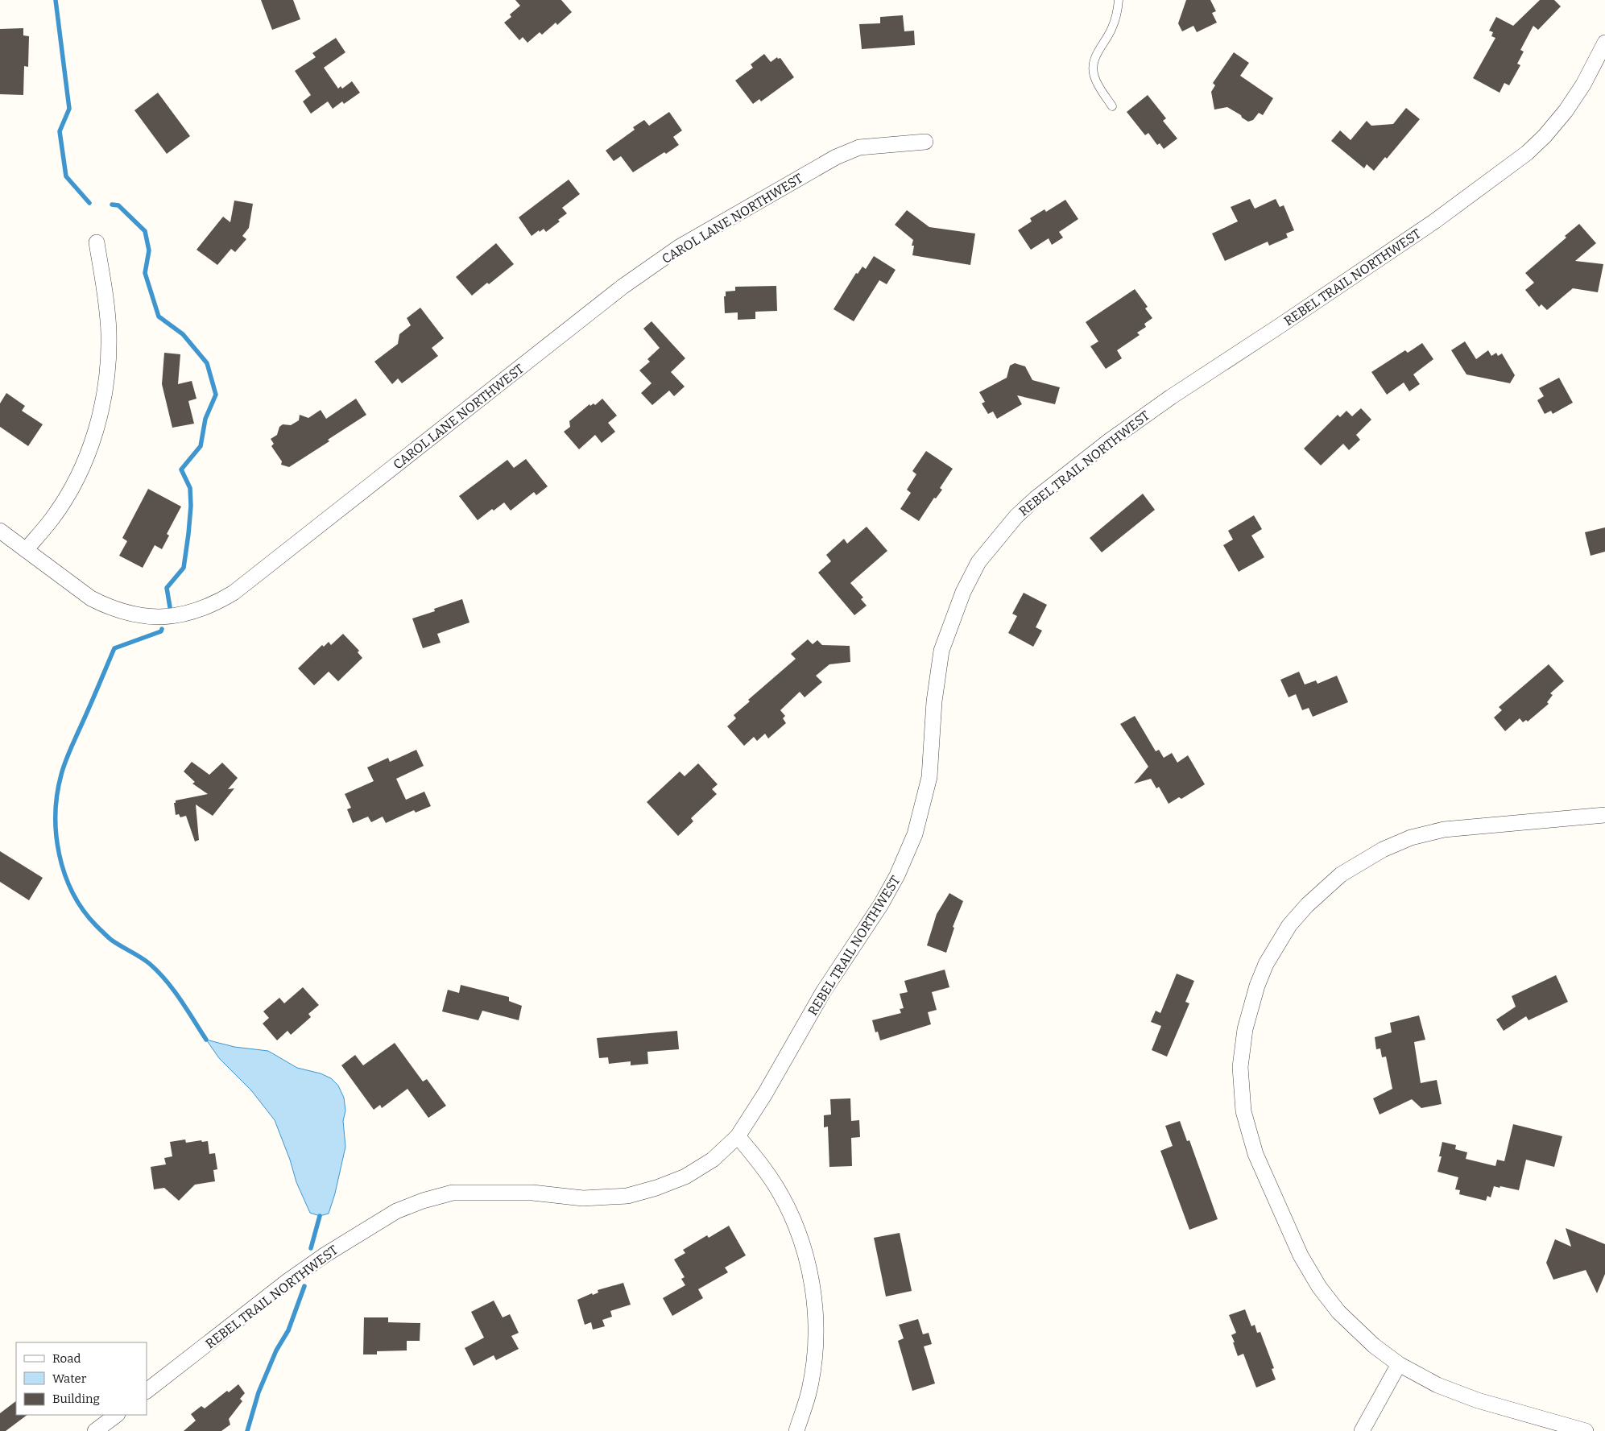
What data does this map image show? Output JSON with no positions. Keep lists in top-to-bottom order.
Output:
{
  "streets": {
    "street": ["CAROL LANE NORTHWEST", "REBEL TRAIL NORTHWEST"]
  },
  "legend": ["Road", "Water", "Building"]
}
